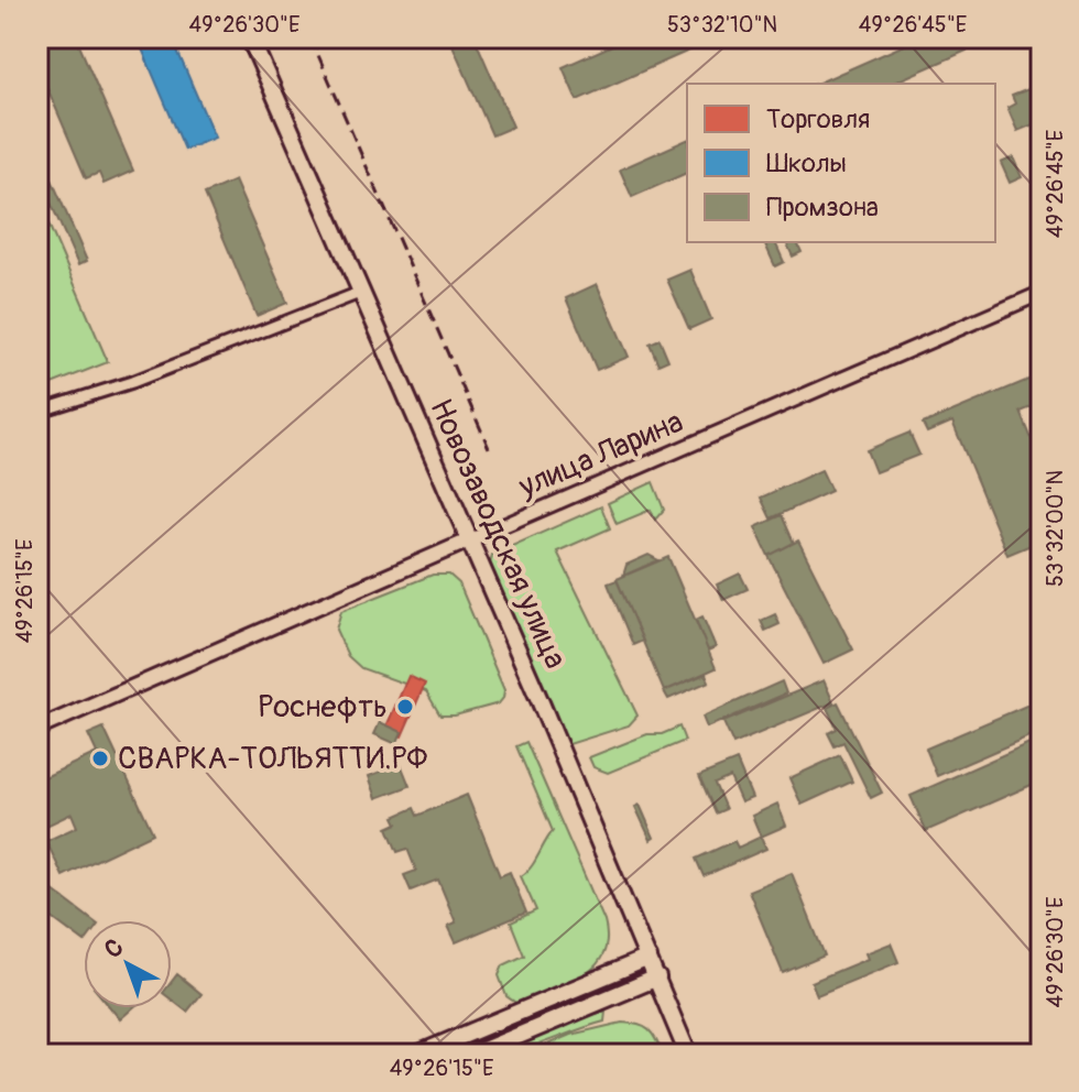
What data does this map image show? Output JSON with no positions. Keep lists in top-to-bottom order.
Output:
{
  "streets": {
    "main road": ["улица Ларина", "Новозаводская улица"]
  },
  "crossings": [
    ["улица Ларина", "Новозаводская улица"]
  ],
  "places": ["Роснефть", "СВАРКА-ТОЛЬЯТТИ.РФ"],
  "legend": ["Торговля", "Школы", "Промзона"],
  "north": "top left",
  "coordinates": [
    "49°26'30\"E",
    "53°32'10\"N",
    "49°26'45\"E",
    "53°32'00\"N",
    "49°26'15\"E"
  ]
}
